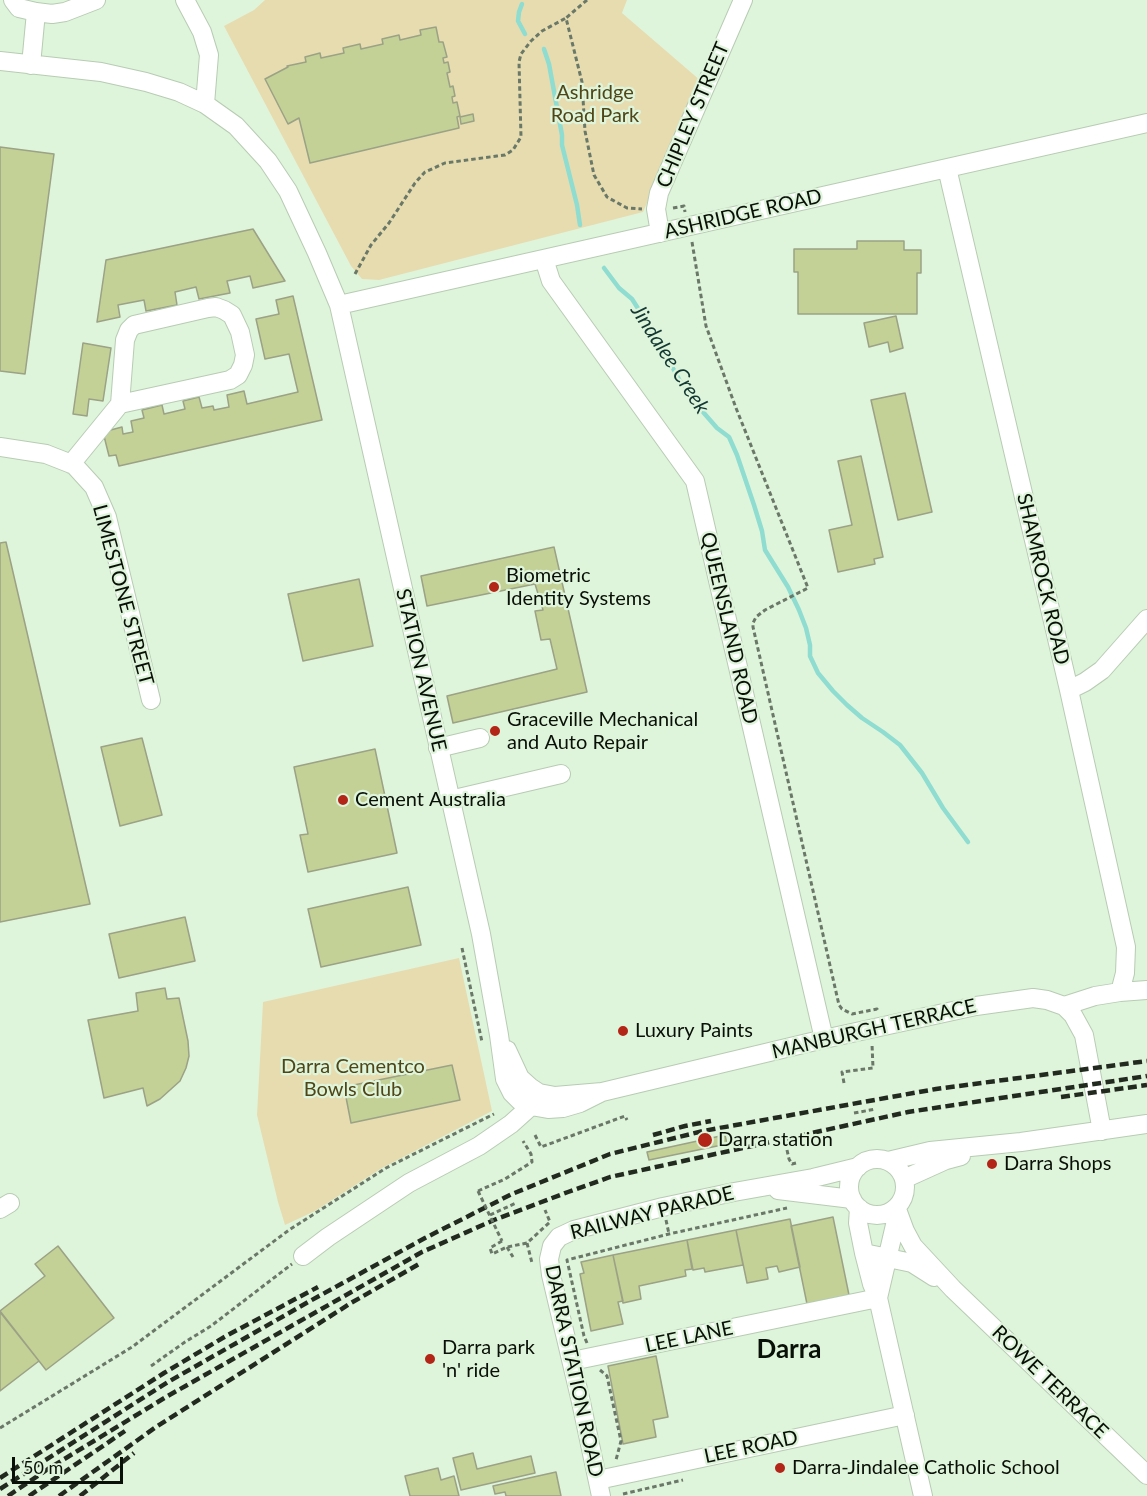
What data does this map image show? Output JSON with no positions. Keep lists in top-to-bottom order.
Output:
{
  "streets": {
    "street": [
      "CHIPLEY STREET",
      "ASHRIDGE ROAD",
      "SHAMROCK ROAD",
      "LIMESTONE STREET",
      "QUEENSLAND ROAD",
      "STATION AVENUE",
      "MANBURGH TERRACE",
      "RAILWAY PARADE",
      "LEE LANE",
      "DARRA STATION ROAD",
      "ROWE TERRACE",
      "LEE ROAD"
    ]
  },
  "crossings": [
    ["CHIPLEY STREET", "ASHRIDGE ROAD"],
    ["ASHRIDGE ROAD", "SHAMROCK ROAD"],
    ["ASHRIDGE ROAD", "QUEENSLAND ROAD"],
    ["ASHRIDGE ROAD", "STATION AVENUE"],
    ["QUEENSLAND ROAD", "MANBURGH TERRACE"],
    ["STATION AVENUE", "MANBURGH TERRACE"],
    ["RAILWAY PARADE", "DARRA STATION ROAD"],
    ["RAILWAY PARADE", "ROWE TERRACE"],
    ["LEE LANE", "DARRA STATION ROAD"],
    ["DARRA STATION ROAD", "LEE ROAD"]
  ],
  "districts": ["Darra"],
  "water": ["Jindalee Creek"],
  "parks": ["Ashridge Road Park", "Darra Cementco Bowls Club"],
  "places": [
    "Biometric Identity Systems",
    "Graceville Mechanical and Auto Repair",
    "Cement Australia",
    "Luxury Paints",
    "Darra station",
    "Darra Shops",
    "Darra park 'n' ride",
    "Darra-Jindalee Catholic School"
  ],
  "scale_bar": "50 m"
}
